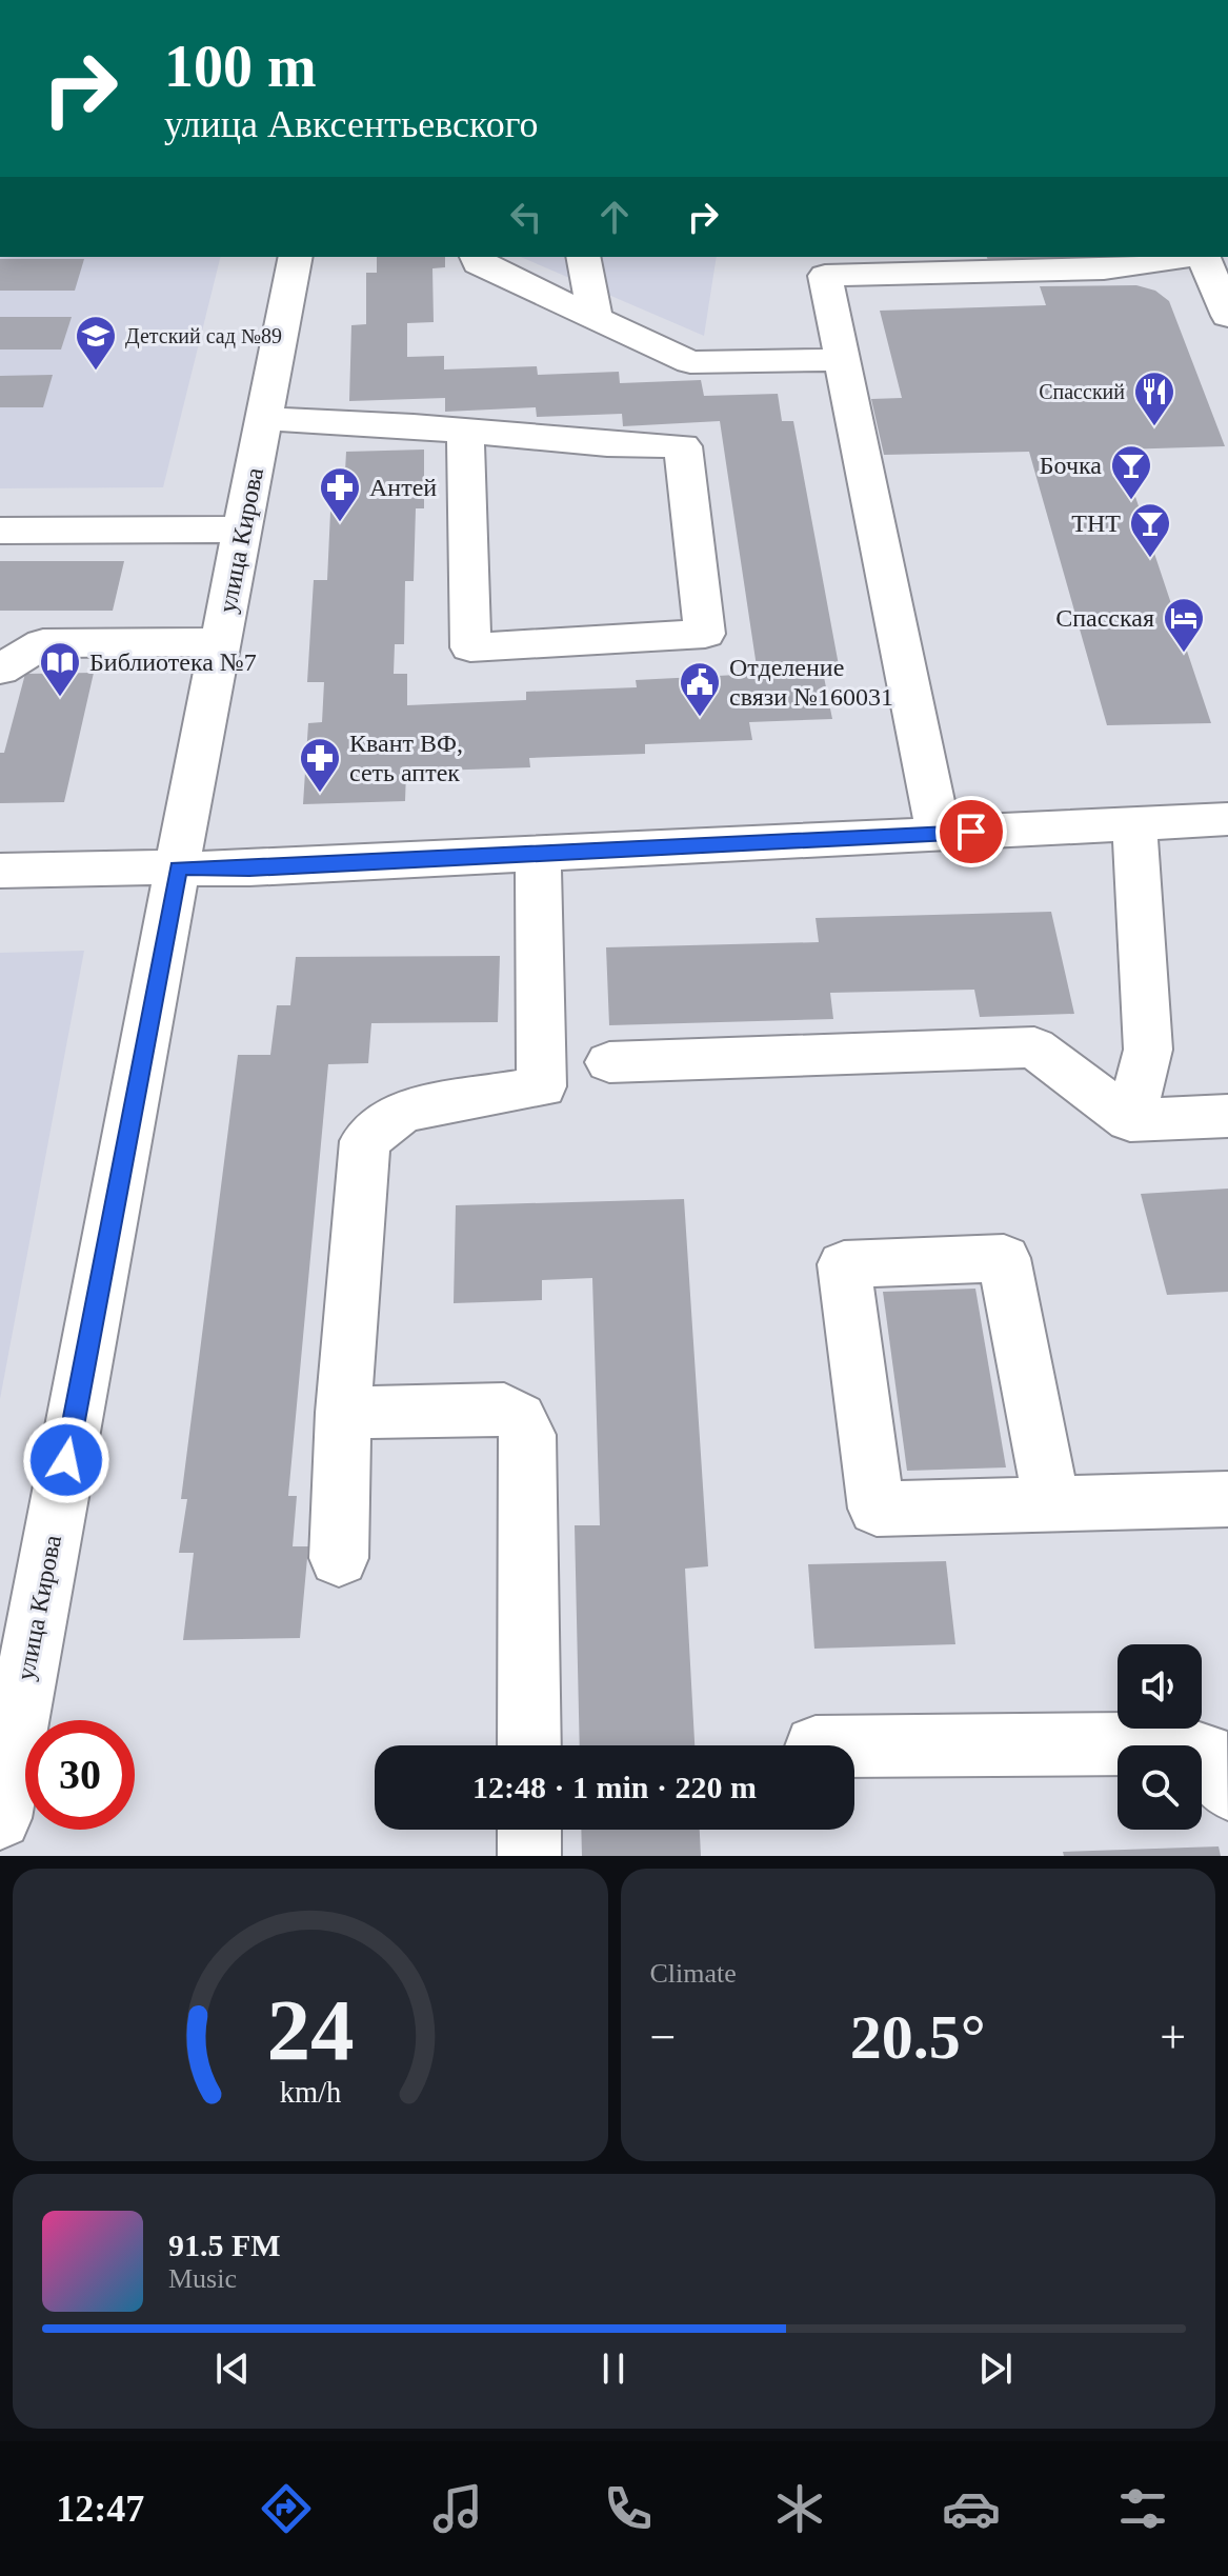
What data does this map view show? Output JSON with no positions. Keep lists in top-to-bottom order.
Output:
{
  "streets": {
    "street": ["улица Кирова"]
  },
  "places": {
    "school or university": ["Детский сад №89"],
    "restaurant": ["Спасский"],
    "bar": ["Бочка", "ТНТ"],
    "pharmacy": ["Антей", "Квант ВФ, сеть аптек"],
    "hotel": ["Спасская"],
    "library": ["Библиотека №7"],
    "public building": ["Отделение связи №160031"]
  },
  "page": {
    "turn": ["100 m", "улица Авксентьевского"],
    "limit": "30",
    "trip": "12:48 · 1 min · 220 m",
    "tile": "Climate",
    "heat": ["−", "20.5°", "+"],
    "song": ["91.5 FM", "Music"],
    "tabs": "12:47",
    "gauge": ["24", "km/h"]
  }
}
